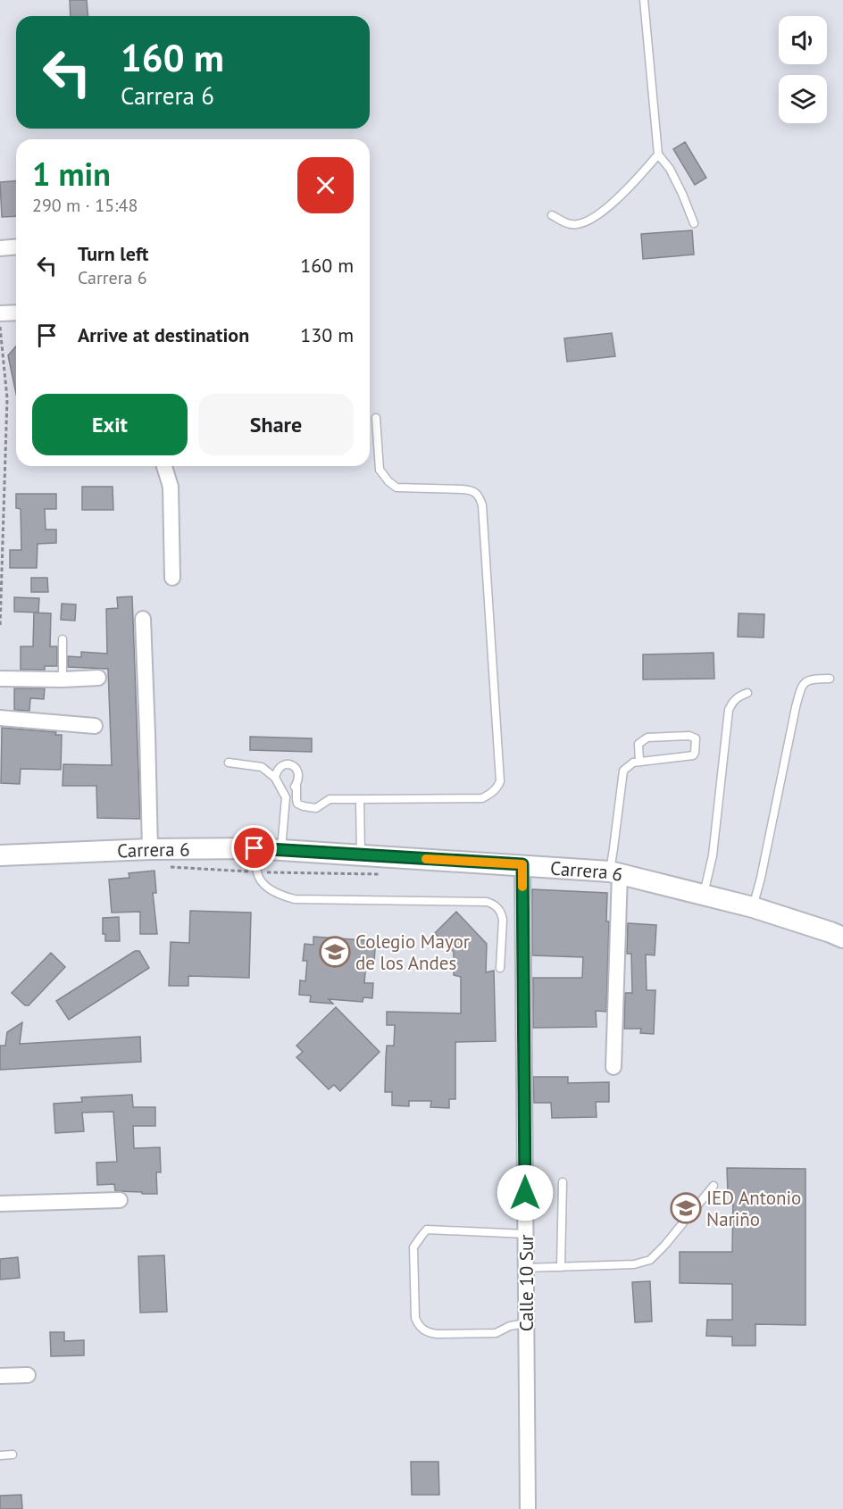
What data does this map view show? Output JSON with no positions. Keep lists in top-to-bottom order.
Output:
{
  "streets": {
    "main road": ["Carrera 6"],
    "street": ["Calle 10 Sur"]
  },
  "crossings": [
    ["Carrera 6", "Calle 10 Sur"]
  ],
  "places": {
    "school or university": ["Colegio Mayor de los Andes", "IED Antonio Nariño"]
  },
  "page": {
    "turn": ["160 m", "Carrera 6"],
    "heading": ["1 min", "290 m · 15:48"],
    "list": [
      {
        "name": "Turn left",
        "note": "Carrera 6",
        "value": "160 m"
      },
      {
        "name": "Arrive at destination",
        "value": "130 m"
      }
    ],
    "buttons": ["Exit", "Share"]
  }
}
